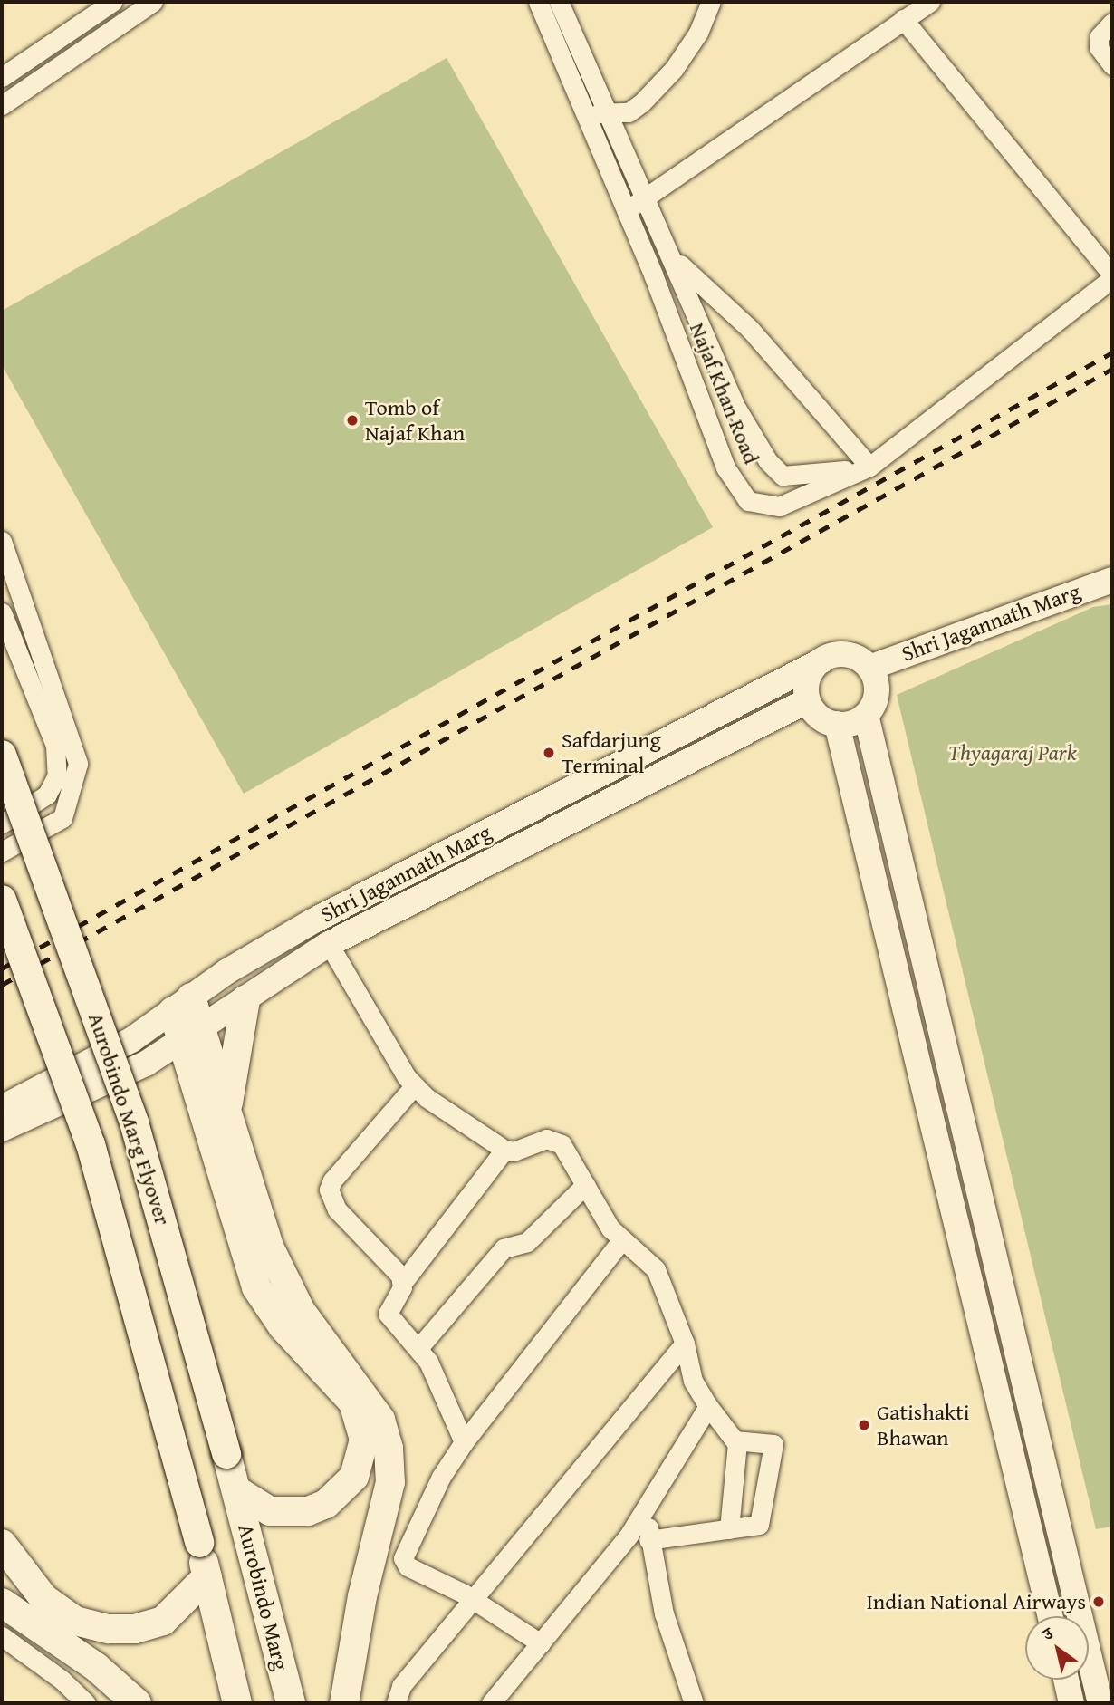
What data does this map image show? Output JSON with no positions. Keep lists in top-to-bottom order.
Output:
{
  "streets": {
    "main road": ["Aurobindo Marg Flyover", "Aurobindo Marg"],
    "street": ["Najaf Khan Road", "Shri Jagannath Marg"]
  },
  "crossings": [
    ["Aurobindo Marg Flyover", "Aurobindo Marg"]
  ],
  "parks": ["Thyagaraj Park"],
  "places": [
    "Tomb of Najaf Khan",
    "Safdarjung Terminal",
    "Gatishakti Bhawan",
    "Indian National Airways"
  ],
  "north": "top left"
}
